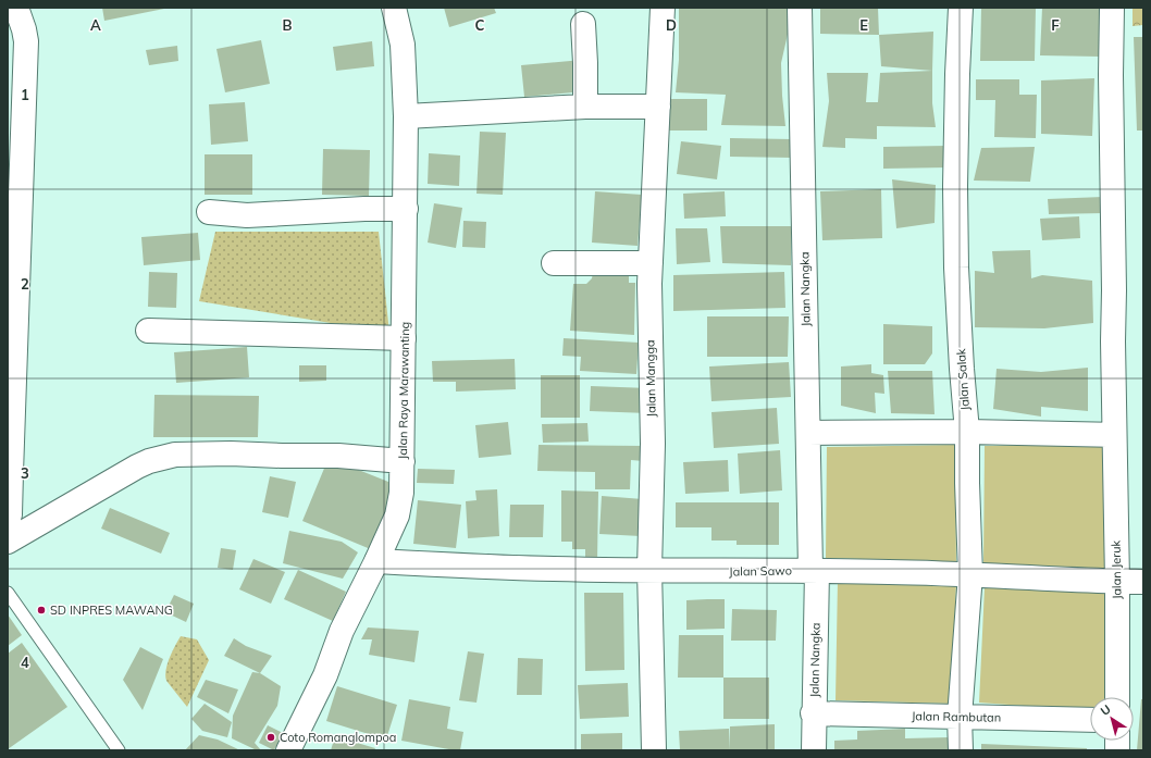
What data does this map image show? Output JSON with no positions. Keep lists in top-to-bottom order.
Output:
{
  "streets": {
    "street": [
      "Jalan Nangka",
      "Jalan Mangga",
      "Jalan Salak",
      "Jalan Raya Marawanting",
      "Jalan Jeruk",
      "Jalan Sawo",
      "Jalan Rambutan"
    ]
  },
  "crossings": [
    ["Jalan Nangka", "Jalan Sawo"],
    ["Jalan Nangka", "Jalan Rambutan"],
    ["Jalan Mangga", "Jalan Sawo"],
    ["Jalan Salak", "Jalan Sawo"],
    ["Jalan Salak", "Jalan Rambutan"],
    ["Jalan Raya Marawanting", "Jalan Sawo"],
    ["Jalan Jeruk", "Jalan Sawo"]
  ],
  "places": ["SD INPRES MAWANG", "Coto Romanglompoa"],
  "north": "top left",
  "grid": {
    "columns": [
      "A",
      "B",
      "C",
      "D",
      "E",
      "F"
    ],
    "rows": [
      "1",
      "2",
      "3",
      "4"
    ]
  }
}
